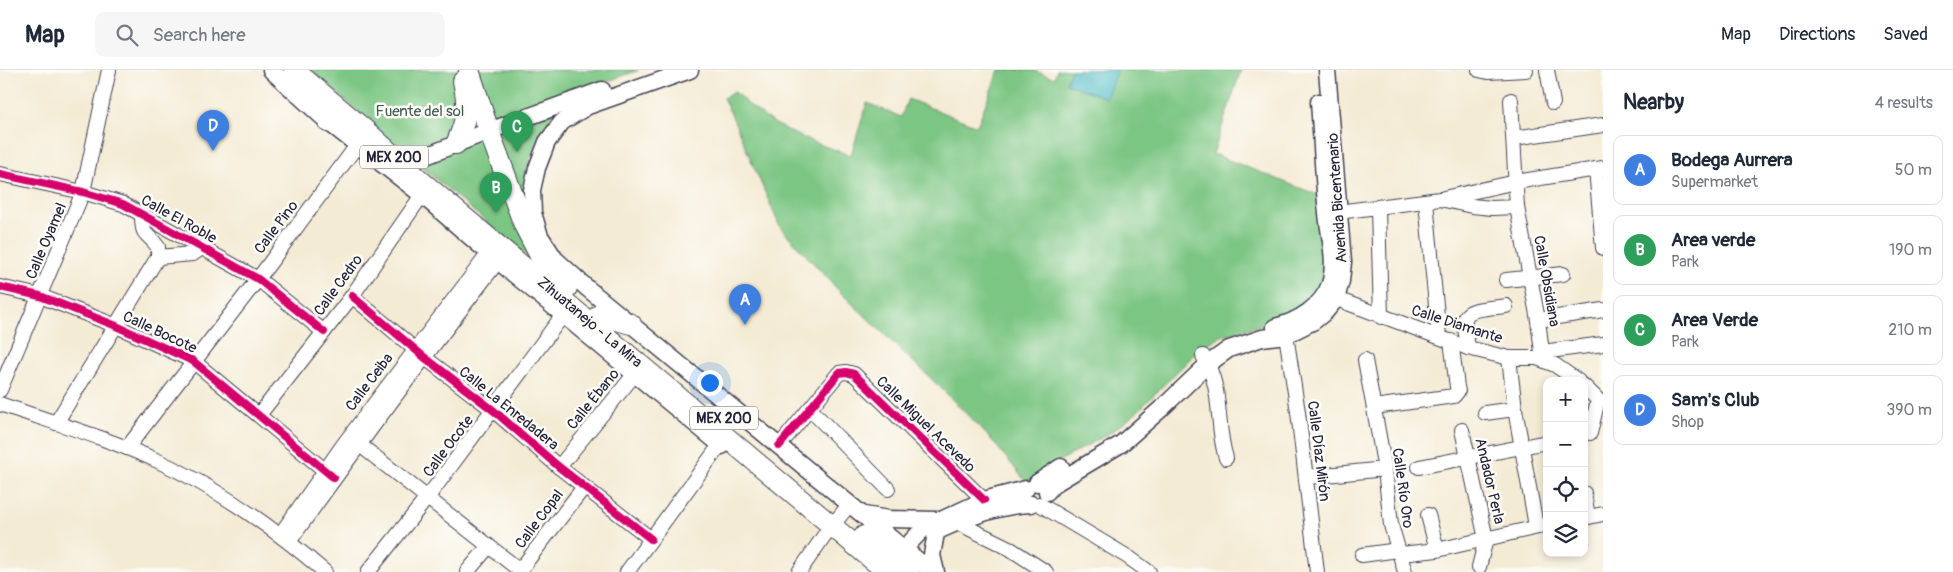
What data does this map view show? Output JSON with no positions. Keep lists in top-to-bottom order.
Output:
{
  "streets": {
    "highway": ["MEX 200", "Zihuatanejo - La Mira"],
    "main road": ["Avenida Bicentenario"],
    "street": [
      "Calle El Roble",
      "Calle Pino",
      "Calle Oyamel",
      "Calle Obsidiana",
      "Calle Cedro",
      "Calle Diamante",
      "Calle Bocote",
      "Calle Ceiba",
      "Calle Ébano",
      "Calle La Enredadera",
      "Calle Miguel Acevedo",
      "Calle Ocote",
      "Calle Díaz Mirón",
      "Andador Perla",
      "Calle Río Oro",
      "Calle Copal"
    ]
  },
  "crossings": [
    ["Avenida Bicentenario", "Calle Diamante"],
    ["Calle El Roble", "Calle Pino"],
    ["Calle El Roble", "Calle Oyamel"],
    ["Calle El Roble", "Calle Cedro"],
    ["Calle Pino", "Zihuatanejo - La Mira"],
    ["Calle Pino", "Calle Bocote"],
    ["Calle Oyamel", "Calle Bocote"],
    ["Calle Obsidiana", "Calle Diamante"],
    ["Calle Cedro", "Zihuatanejo - La Mira"],
    ["Calle Cedro", "Calle Bocote"],
    ["Calle Cedro", "Calle La Enredadera"],
    ["Calle Bocote", "Calle Ceiba"],
    ["Calle Ceiba", "Calle La Enredadera"],
    ["Calle Ébano", "Calle La Enredadera"],
    ["Calle La Enredadera", "Calle Ocote"],
    ["Calle La Enredadera", "Calle Copal"],
    ["Andador Perla", "Calle Río Oro"]
  ],
  "parks": ["Fuente del sol"],
  "page": {
    "header": "Map",
    "search": "Search here",
    "nav": ["Map", "Directions", "Saved"],
    "heading": ["Nearby", "4 results"],
    "pins": [
      "D",
      "C",
      "B",
      "A"
    ],
    "list": [
      {
        "mark": "A",
        "name": "Bodega Aurrera",
        "note": "Supermarket",
        "value": "50 m"
      },
      {
        "mark": "B",
        "name": "Area verde",
        "note": "Park",
        "value": "190 m"
      },
      {
        "mark": "C",
        "name": "Area Verde",
        "note": "Park",
        "value": "210 m"
      },
      {
        "mark": "D",
        "name": "Sam's Club",
        "note": "Shop",
        "value": "390 m"
      }
    ],
    "map_buttons": ["+", "−"]
  }
}
